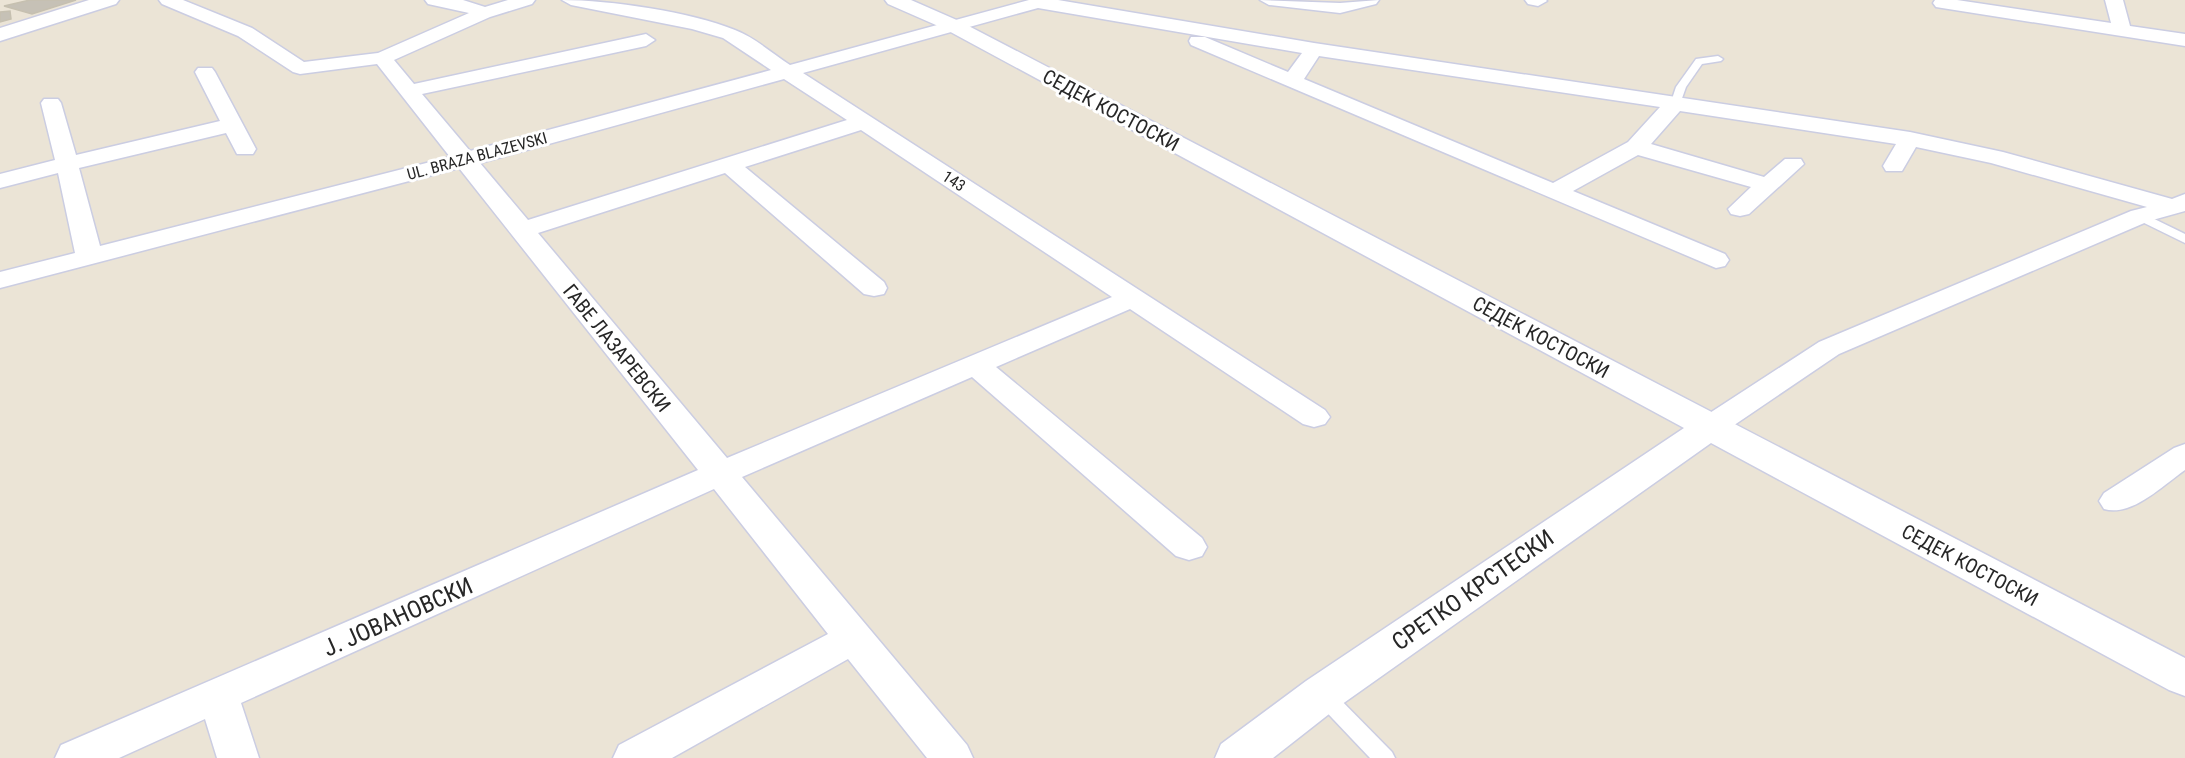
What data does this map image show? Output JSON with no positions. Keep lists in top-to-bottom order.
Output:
{
  "streets": {
    "main road": ["СЕДЕК КОСТОСКИ", "СРЕТКО КРСТЕСКИ"],
    "street": [
      "UL. BRAZA BLAZEVSKI",
      "143",
      "ГАВЕ ЛАЗАРЕВСКИ",
      "Ј. ЈОВАНОВСКИ"
    ]
  },
  "crossings": [
    ["СЕДЕК КОСТОСКИ", "UL. BRAZA BLAZEVSKI"],
    ["СЕДЕК КОСТОСКИ", "СРЕТКО КРСТЕСКИ"],
    ["UL. BRAZA BLAZEVSKI", "143"],
    ["UL. BRAZA BLAZEVSKI", "ГАВЕ ЛАЗАРЕВСКИ"],
    ["143", "Ј. ЈОВАНОВСКИ"],
    ["ГАВЕ ЛАЗАРЕВСКИ", "Ј. ЈОВАНОВСКИ"]
  ]
}
